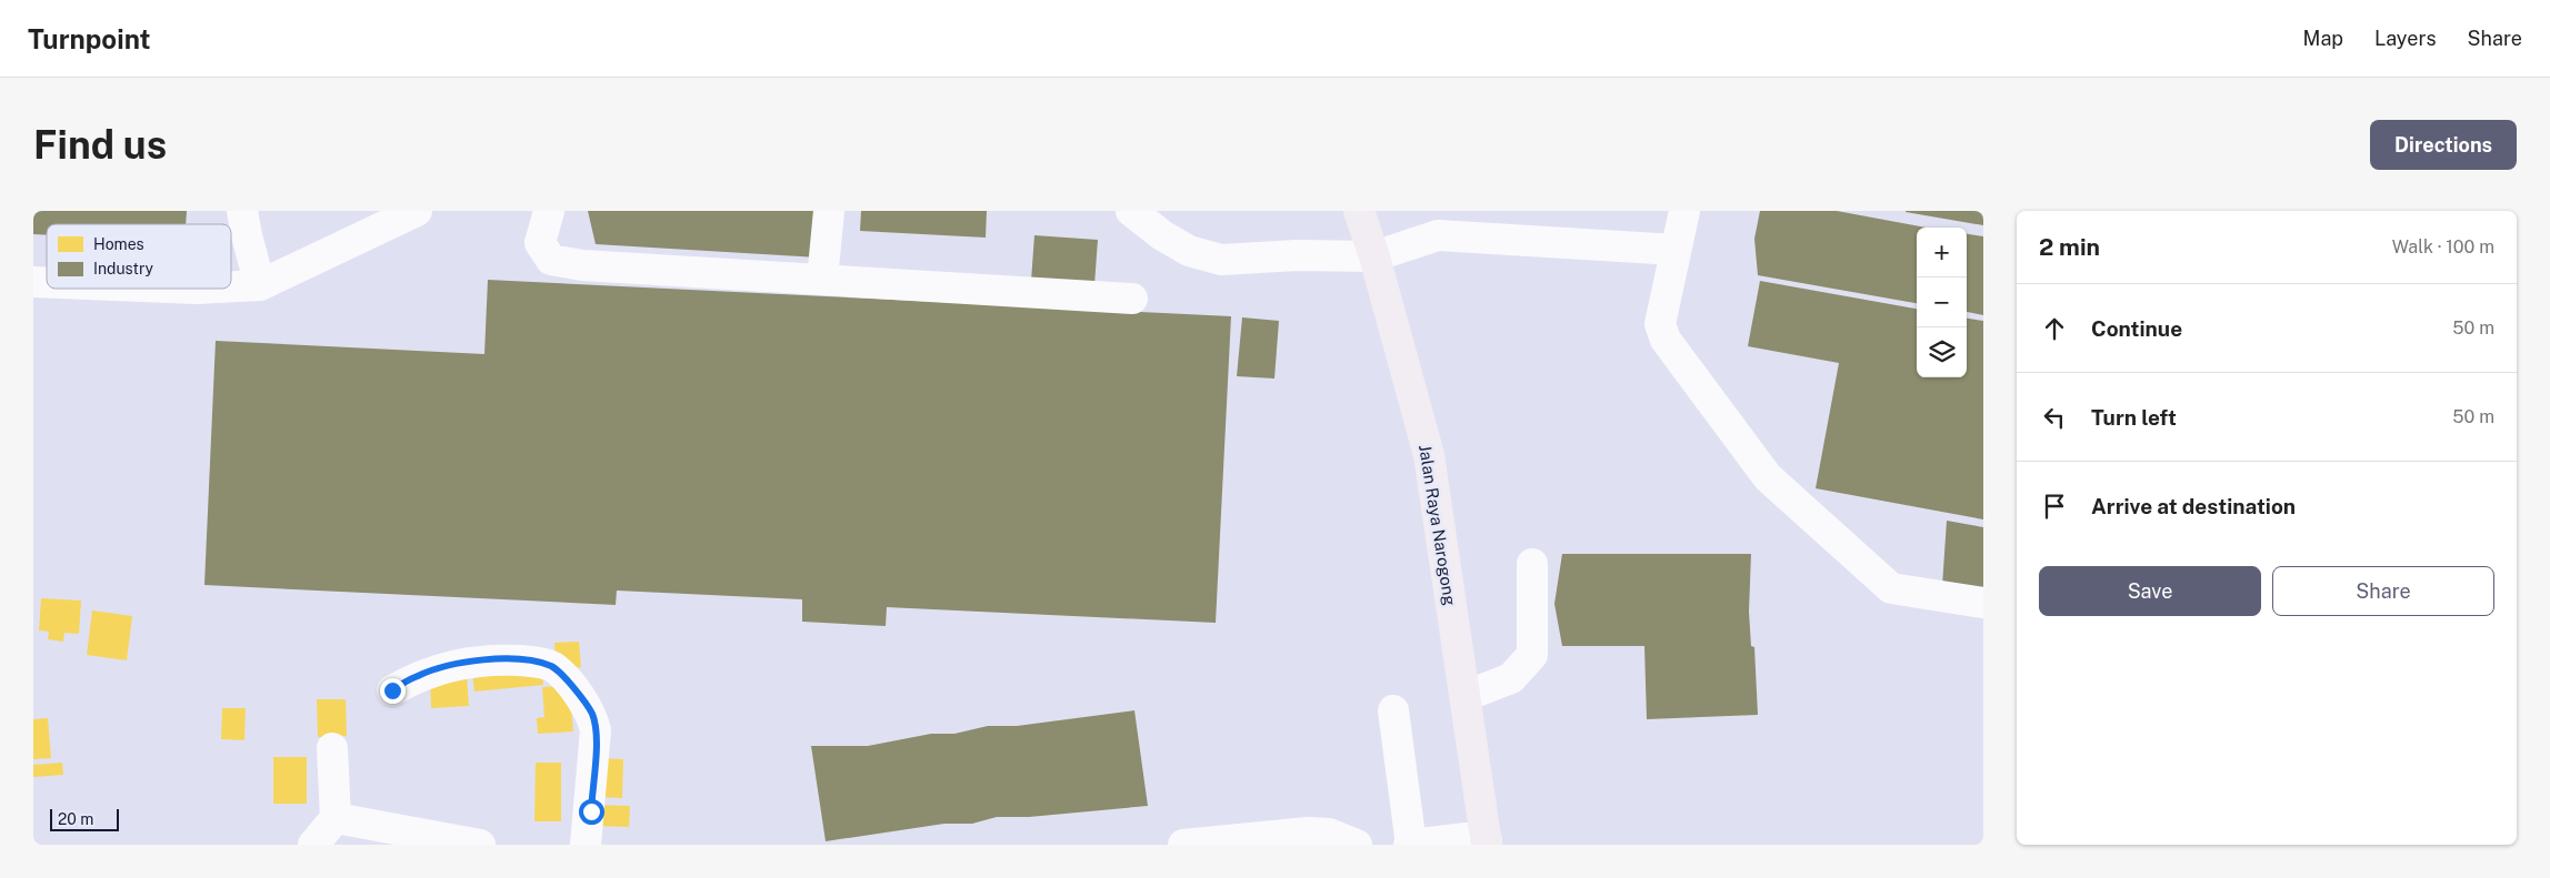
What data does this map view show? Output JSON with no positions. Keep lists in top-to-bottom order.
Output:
{
  "streets": {
    "main road": ["Jalan Raya Narogong"]
  },
  "legend": ["Homes", "Industry"],
  "scale_bar": "20 m",
  "page": {
    "header": "Turnpoint",
    "nav": ["Map", "Layers", "Share"],
    "buttons": [
      "Directions",
      ["Save", "Share"]
    ],
    "title": "Find us",
    "heading": ["2 min", "Walk · 100 m"],
    "map_buttons": ["+", "−"],
    "list": [
      ["Continue", "50 m"],
      ["Turn left", "50 m"],
      "Arrive at destination"
    ],
    "scale": "20 m"
  }
}
